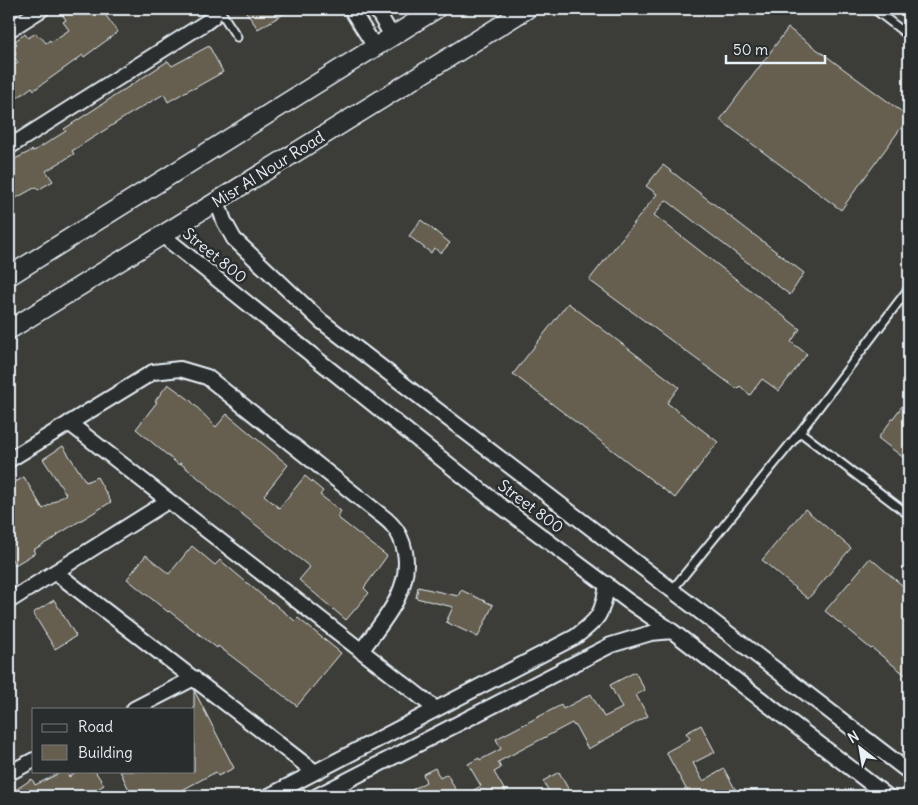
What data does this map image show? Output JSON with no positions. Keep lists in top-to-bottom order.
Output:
{
  "streets": {
    "street": ["Misr Al Nour Road", "Street 800"]
  },
  "crossings": [
    ["Misr Al Nour Road", "Street 800"]
  ],
  "legend": ["Road", "Building"],
  "scale_bar": "50 m",
  "north": "top left"
}
